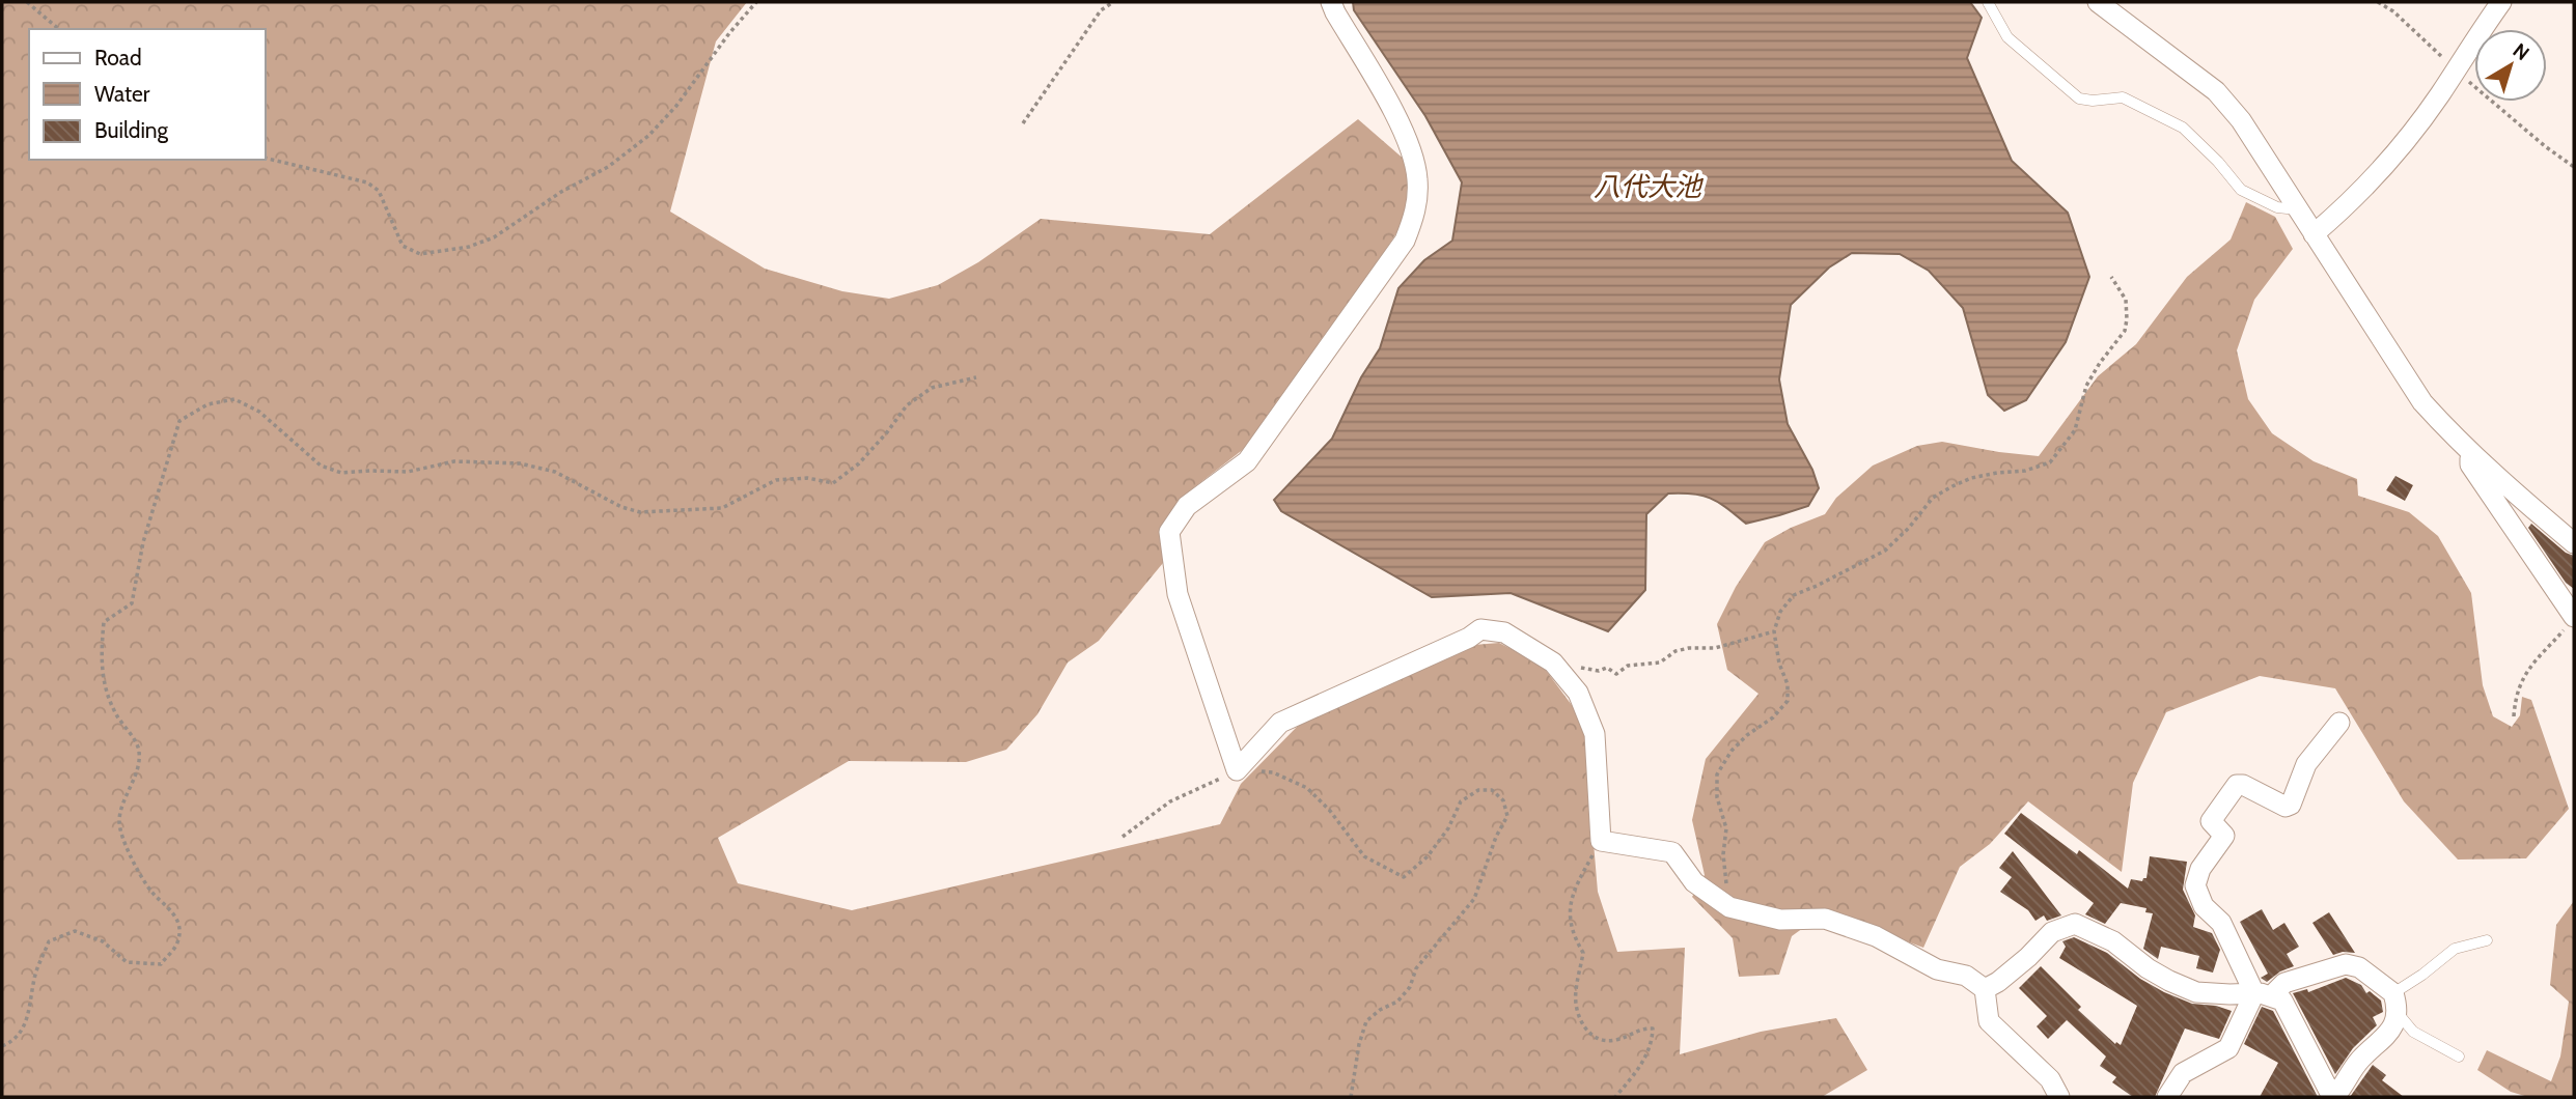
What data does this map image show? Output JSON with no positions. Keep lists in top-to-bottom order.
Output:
{
  "water": ["八代大池"],
  "legend": ["Road", "Water", "Building"],
  "north": "top right"
}
